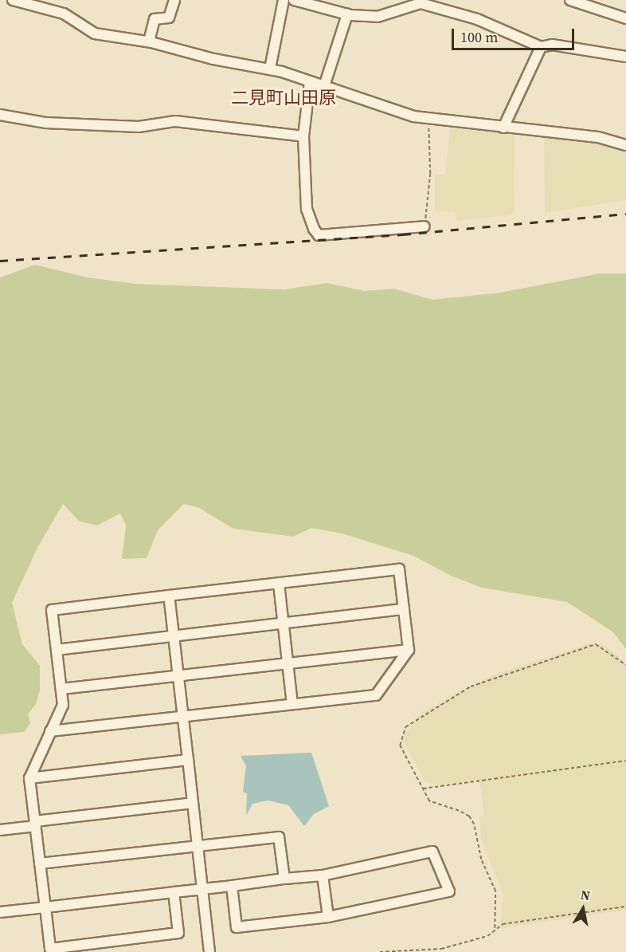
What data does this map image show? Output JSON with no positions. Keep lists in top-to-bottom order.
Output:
{
  "districts": ["二見町山田原"],
  "scale_bar": "100 m",
  "north": "top"
}
